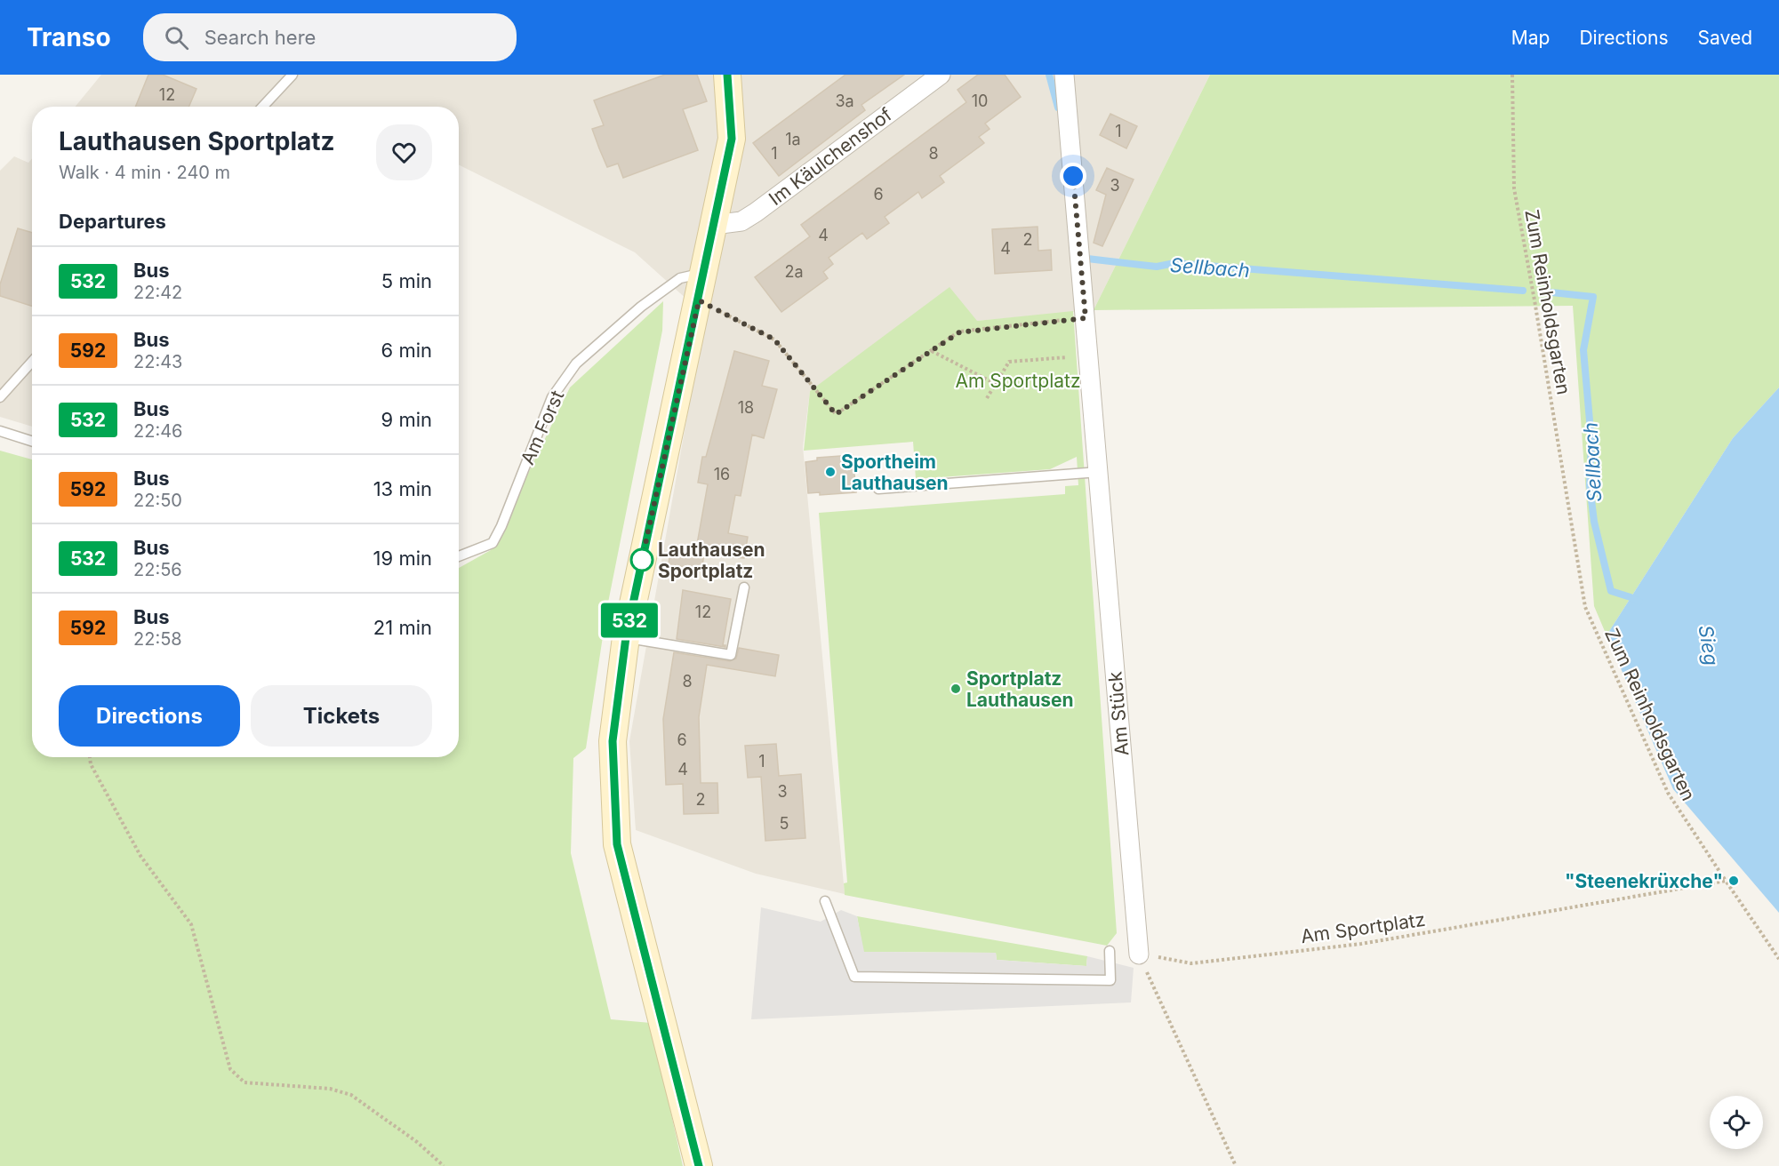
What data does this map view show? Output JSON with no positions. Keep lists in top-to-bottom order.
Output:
{
  "streets": {
    "street": ["Im Käulchenshof", "Am Stück"],
    "lane": ["Am Forst"],
    "path": ["Zum Reinholdsgarten", "Am Sportplatz"]
  },
  "crossings": [
    ["Zum Reinholdsgarten", "Am Sportplatz"],
    ["Am Stück", "Am Sportplatz"]
  ],
  "water": ["Sellbach", "Sieg"],
  "parks": ["Am Sportplatz"],
  "places": [
    "Sportheim Lauthausen",
    "Lauthausen Sportplatz",
    "Sportplatz Lauthausen",
    "\"Steenekrüxche\""
  ],
  "lines": ["bus line 532"],
  "house_numbers": [
    "12",
    "3a",
    "10",
    "1",
    "1a",
    "1",
    "8",
    "3",
    "6",
    "4",
    "2",
    "4",
    "2a",
    "18",
    "16",
    "12",
    "8",
    "6",
    "1",
    "4",
    "3",
    "2",
    "5"
  ],
  "page": {
    "header": "Transo",
    "search": "Search here",
    "nav": ["Map", "Directions", "Saved"],
    "on_map": "532",
    "heading": [
      ["Lauthausen Sportplatz", "Walk · 4 min · 240 m"],
      "Departures"
    ],
    "list": [
      {
        "mark": "532",
        "name": "Bus",
        "note": "22:42",
        "value": "5 min"
      },
      {
        "mark": "592",
        "name": "Bus",
        "note": "22:43",
        "value": "6 min"
      },
      {
        "mark": "532",
        "name": "Bus",
        "note": "22:46",
        "value": "9 min"
      },
      {
        "mark": "592",
        "name": "Bus",
        "note": "22:50",
        "value": "13 min"
      },
      {
        "mark": "532",
        "name": "Bus",
        "note": "22:56",
        "value": "19 min"
      },
      {
        "mark": "592",
        "name": "Bus",
        "note": "22:58",
        "value": "21 min"
      }
    ],
    "buttons": ["Directions", "Tickets"]
  }
}
